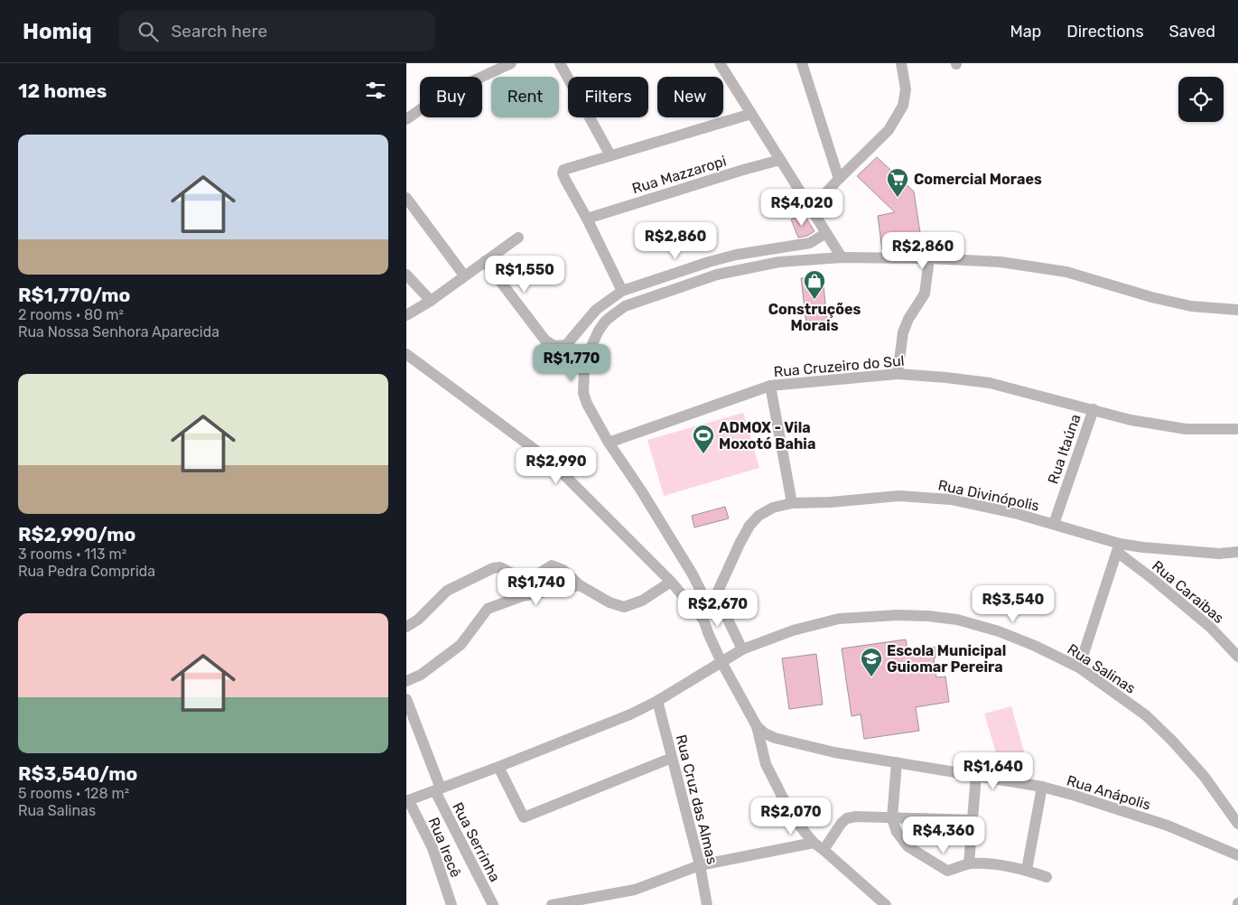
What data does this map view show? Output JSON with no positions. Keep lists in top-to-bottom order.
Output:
{
  "streets": {
    "street": [
      "Rua Mazzaropi",
      "Rua Cruzeiro do Sul",
      "Rua Itaúna",
      "Rua Divinópolis",
      "Rua Caraibas",
      "Rua Salinas",
      "Rua Anápolis",
      "Rua Cruz das Almas",
      "Rua Serrinha",
      "Rua Irecê"
    ]
  },
  "crossings": [
    ["Rua Cruzeiro do Sul", "Rua Itaúna"],
    ["Rua Itaúna", "Rua Divinópolis"],
    ["Rua Divinópolis", "Rua Caraibas"],
    ["Rua Salinas", "Rua Cruz das Almas"],
    ["Rua Salinas", "Rua Serrinha"],
    ["Rua Salinas", "Rua Irecê"]
  ],
  "places": {
    "supermarket": ["Comercial Moraes"],
    "shop": ["Construções Morais"],
    "sports": ["ADMOX - Vila Moxotó Bahia"],
    "school or university": ["Escola Municipal Guiomar Pereira"]
  },
  "page": {
    "header": "Homiq",
    "search": "Search here",
    "nav": ["Map", "Directions", "Saved"],
    "heading": "12 homes",
    "chip": [
      "Buy",
      "Rent",
      "Filters",
      "New"
    ],
    "list": [
      {
        "name": "R$1,770/mo",
        "note": "2 rooms · 80 m² · Rua Nossa Senhora Aparecida"
      },
      {
        "name": "R$2,990/mo",
        "note": "3 rooms · 113 m² · Rua Pedra Comprida"
      },
      {
        "name": "R$3,540/mo",
        "note": "5 rooms · 128 m² · Rua Salinas"
      }
    ],
    "price": [
      "R$4,020",
      "R$2,860",
      "R$2,860",
      "R$1,550",
      "R$1,770",
      "R$2,990",
      "R$1,740",
      "R$3,540",
      "R$2,670",
      "R$1,640",
      "R$2,070",
      "R$4,360"
    ]
  }
}
